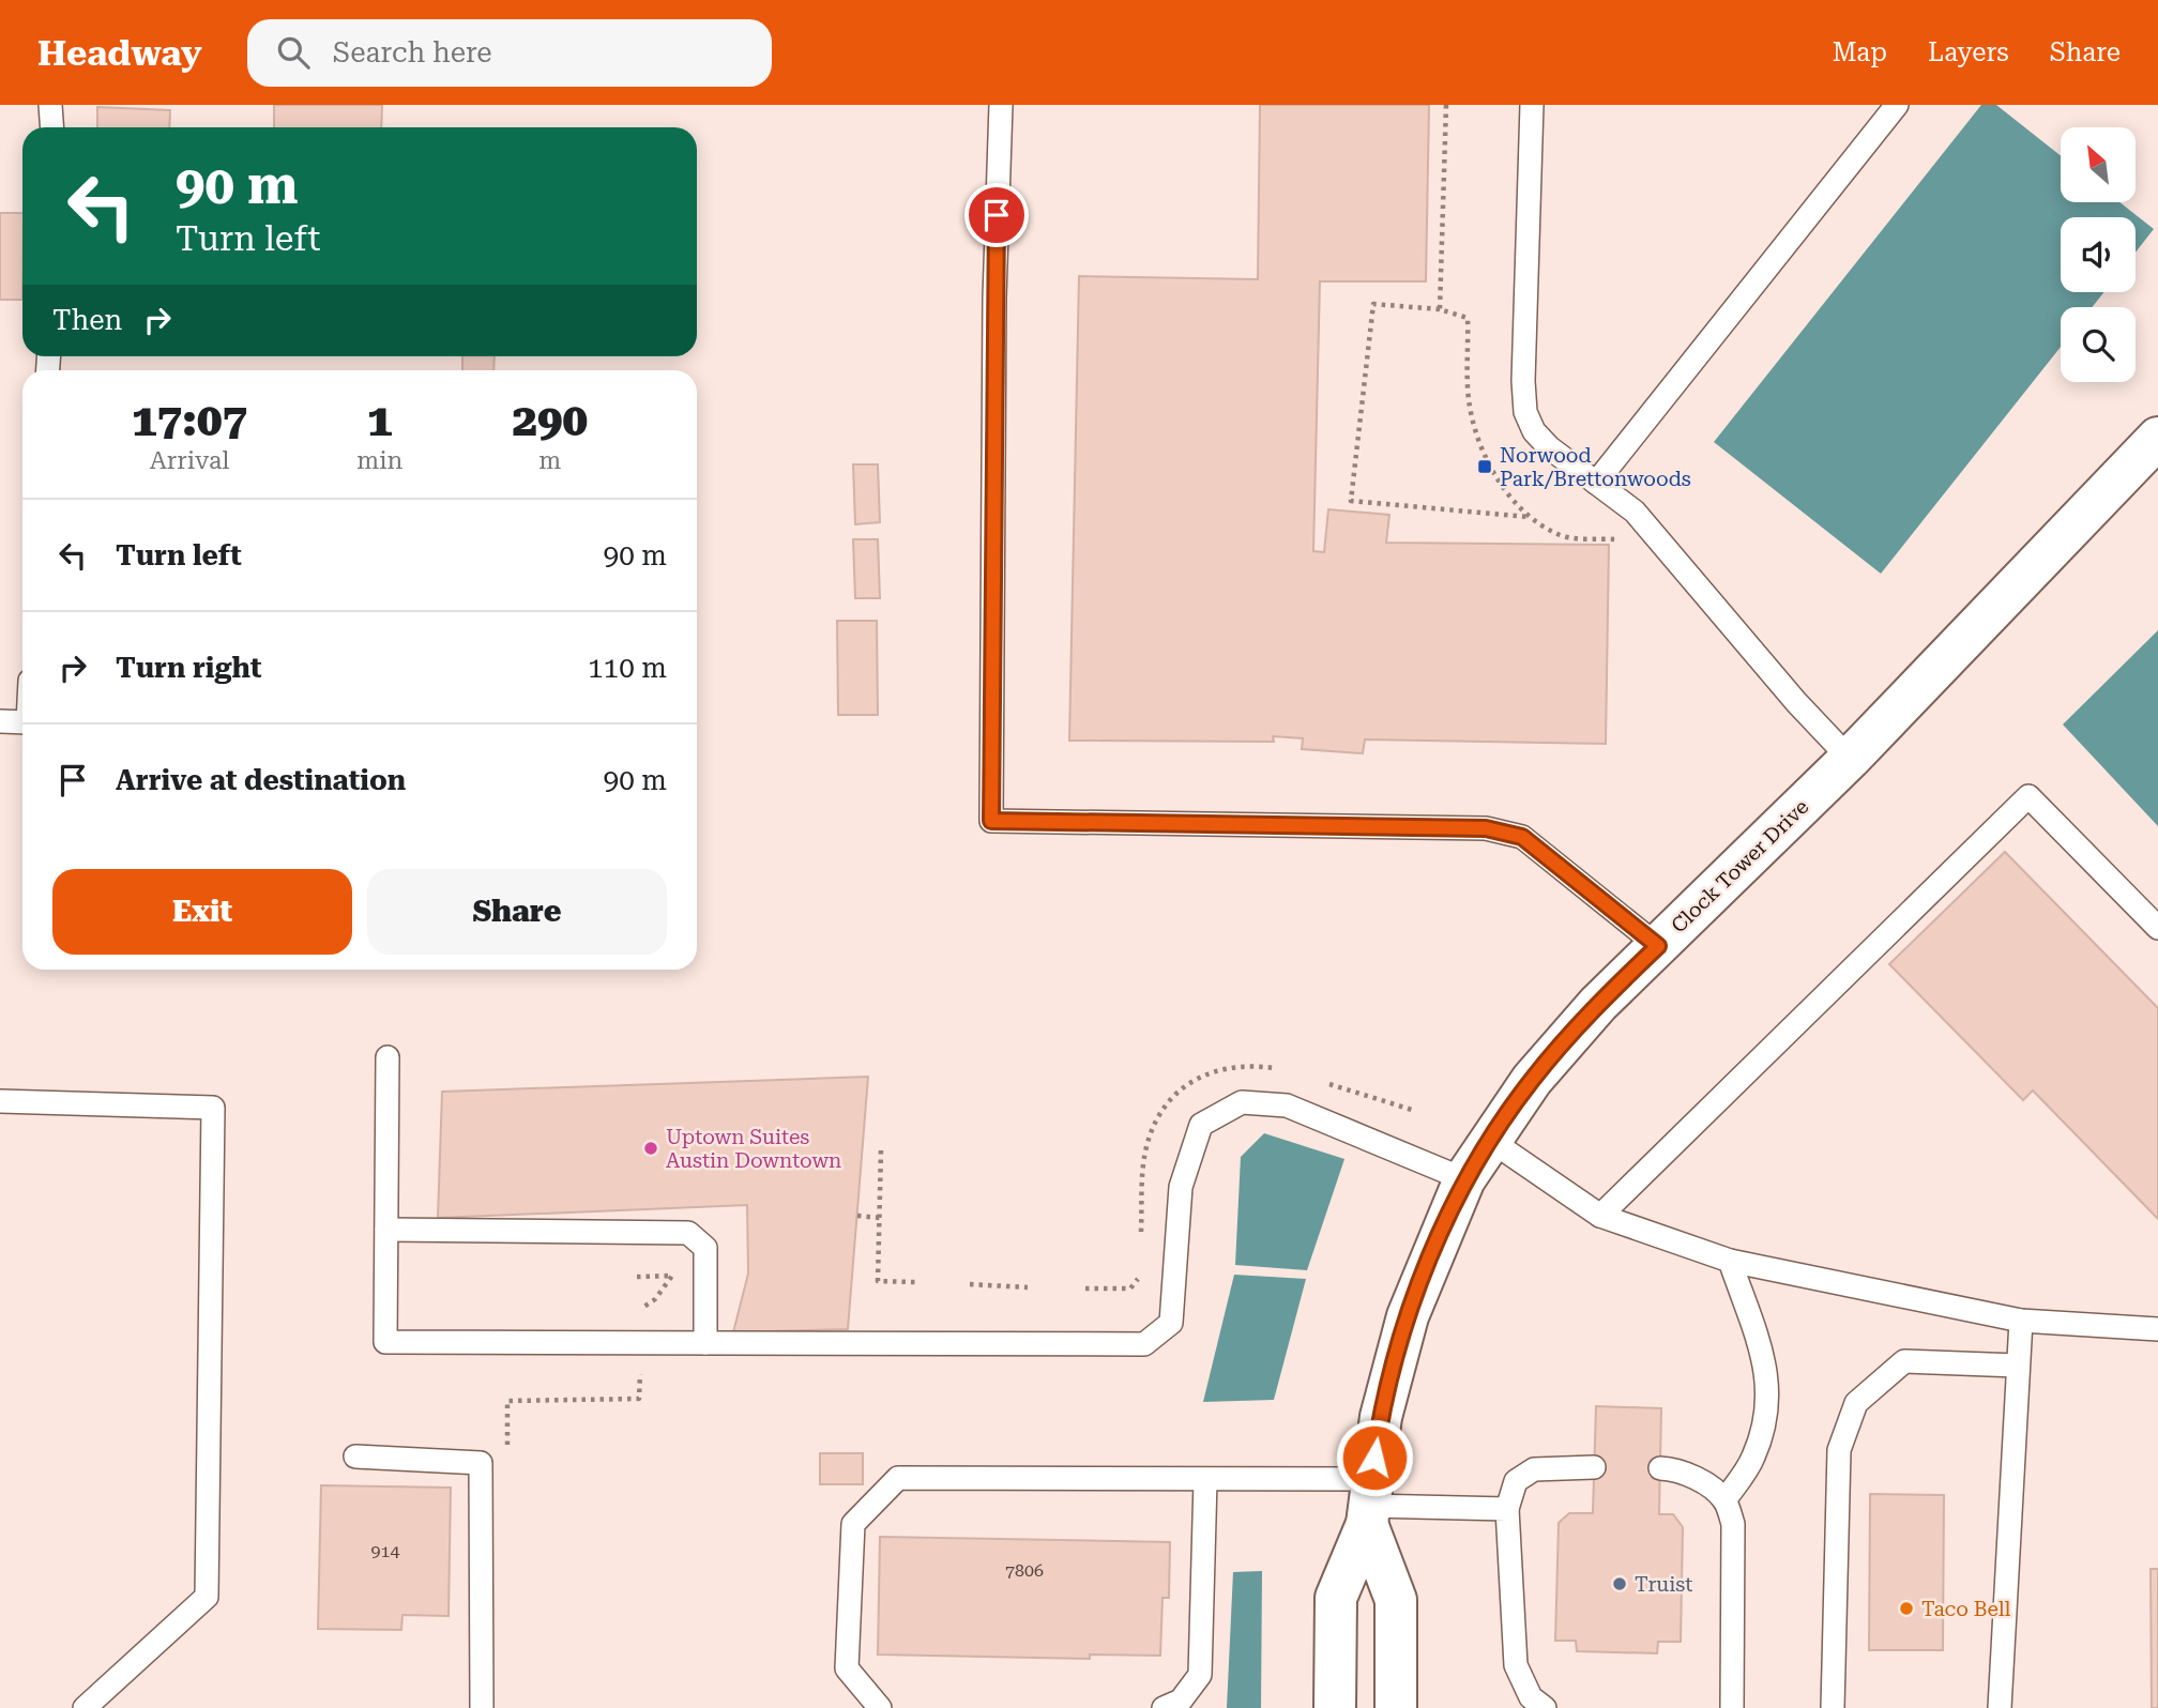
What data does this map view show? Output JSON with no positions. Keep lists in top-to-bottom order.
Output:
{
  "streets": {
    "street": ["Clock Tower Drive"]
  },
  "places": {
    "transit": ["Norwood Park/Brettonwoods"],
    "other": ["Uptown Suites Austin Downtown", "Truist", "Taco Bell"]
  },
  "house_numbers": ["914", "7806"],
  "north": "top left",
  "page": {
    "header": "Headway",
    "search": "Search here",
    "nav": ["Map", "Layers", "Share"],
    "turn": ["90 m", "Turn left"],
    "then": "Then",
    "eta": [
      "17:07",
      "Arrival",
      "1",
      "min",
      "290",
      "m"
    ],
    "list": [
      {
        "name": "Turn left",
        "value": "90 m"
      },
      {
        "name": "Turn right",
        "value": "110 m"
      },
      {
        "name": "Arrive at destination",
        "value": "90 m"
      }
    ],
    "buttons": ["Exit", "Share"]
  }
}
